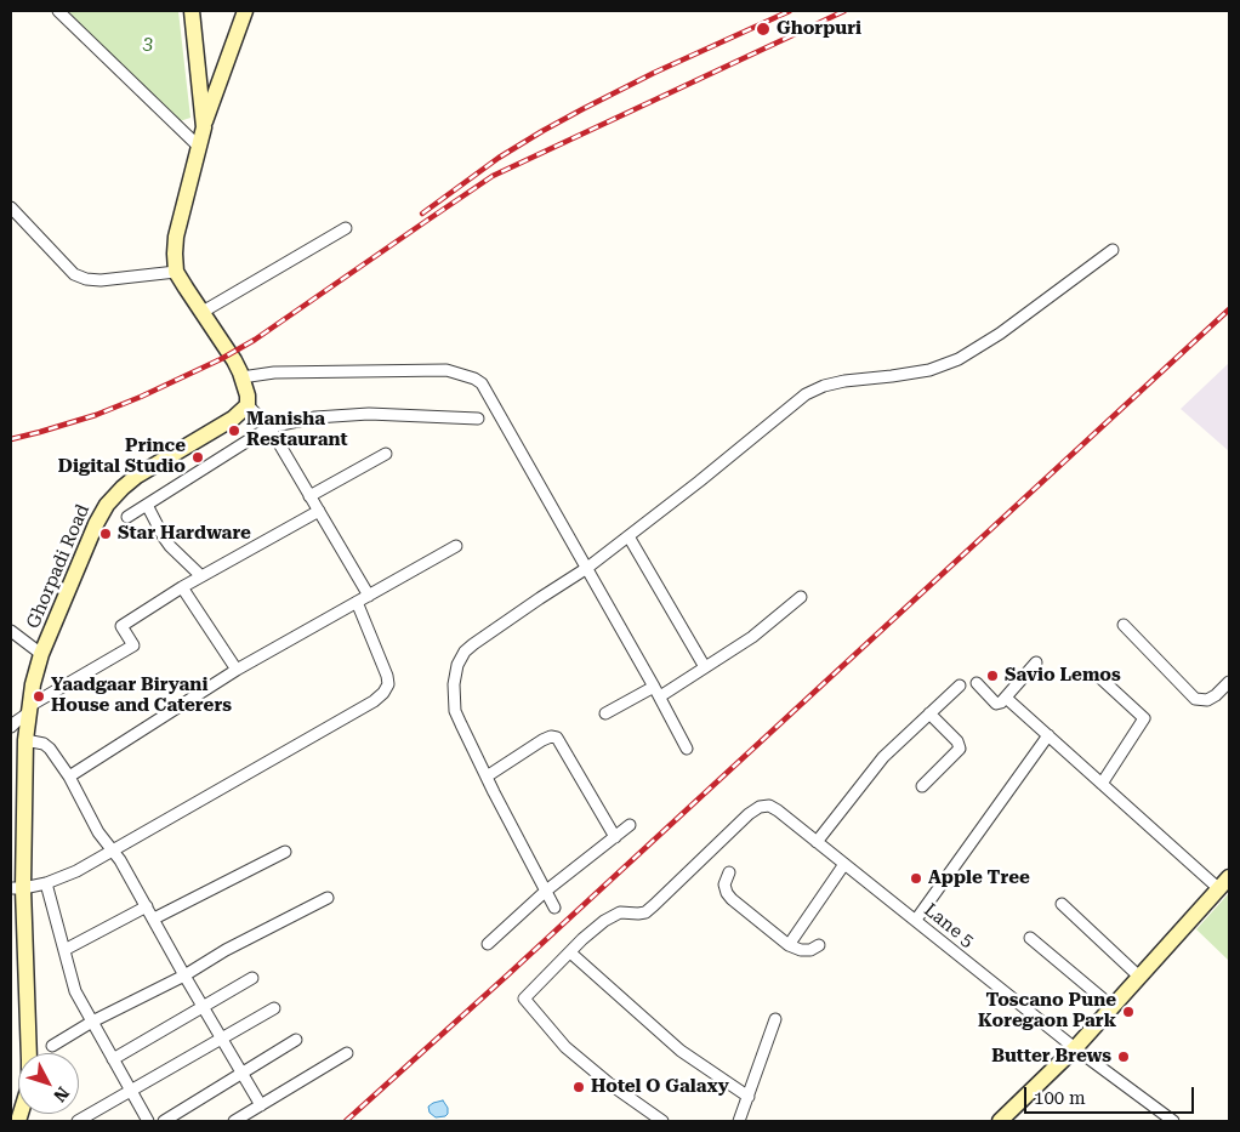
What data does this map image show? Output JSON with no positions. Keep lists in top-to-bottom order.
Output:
{
  "streets": {
    "main road": ["Ghorpadi Road"],
    "street": ["Lane 5"]
  },
  "parks": ["3"],
  "places": [
    "Ghorpuri",
    "Manisha Restaurant",
    "Prince Digital Studio",
    "Star Hardware",
    "Savio Lemos",
    "Yaadgaar Biryani House and Caterers",
    "Apple Tree",
    "Toscano Pune Koregaon Park",
    "Butter Brews",
    "Hotel O Galaxy"
  ],
  "scale_bar": "100 m",
  "north": "bottom right"
}
